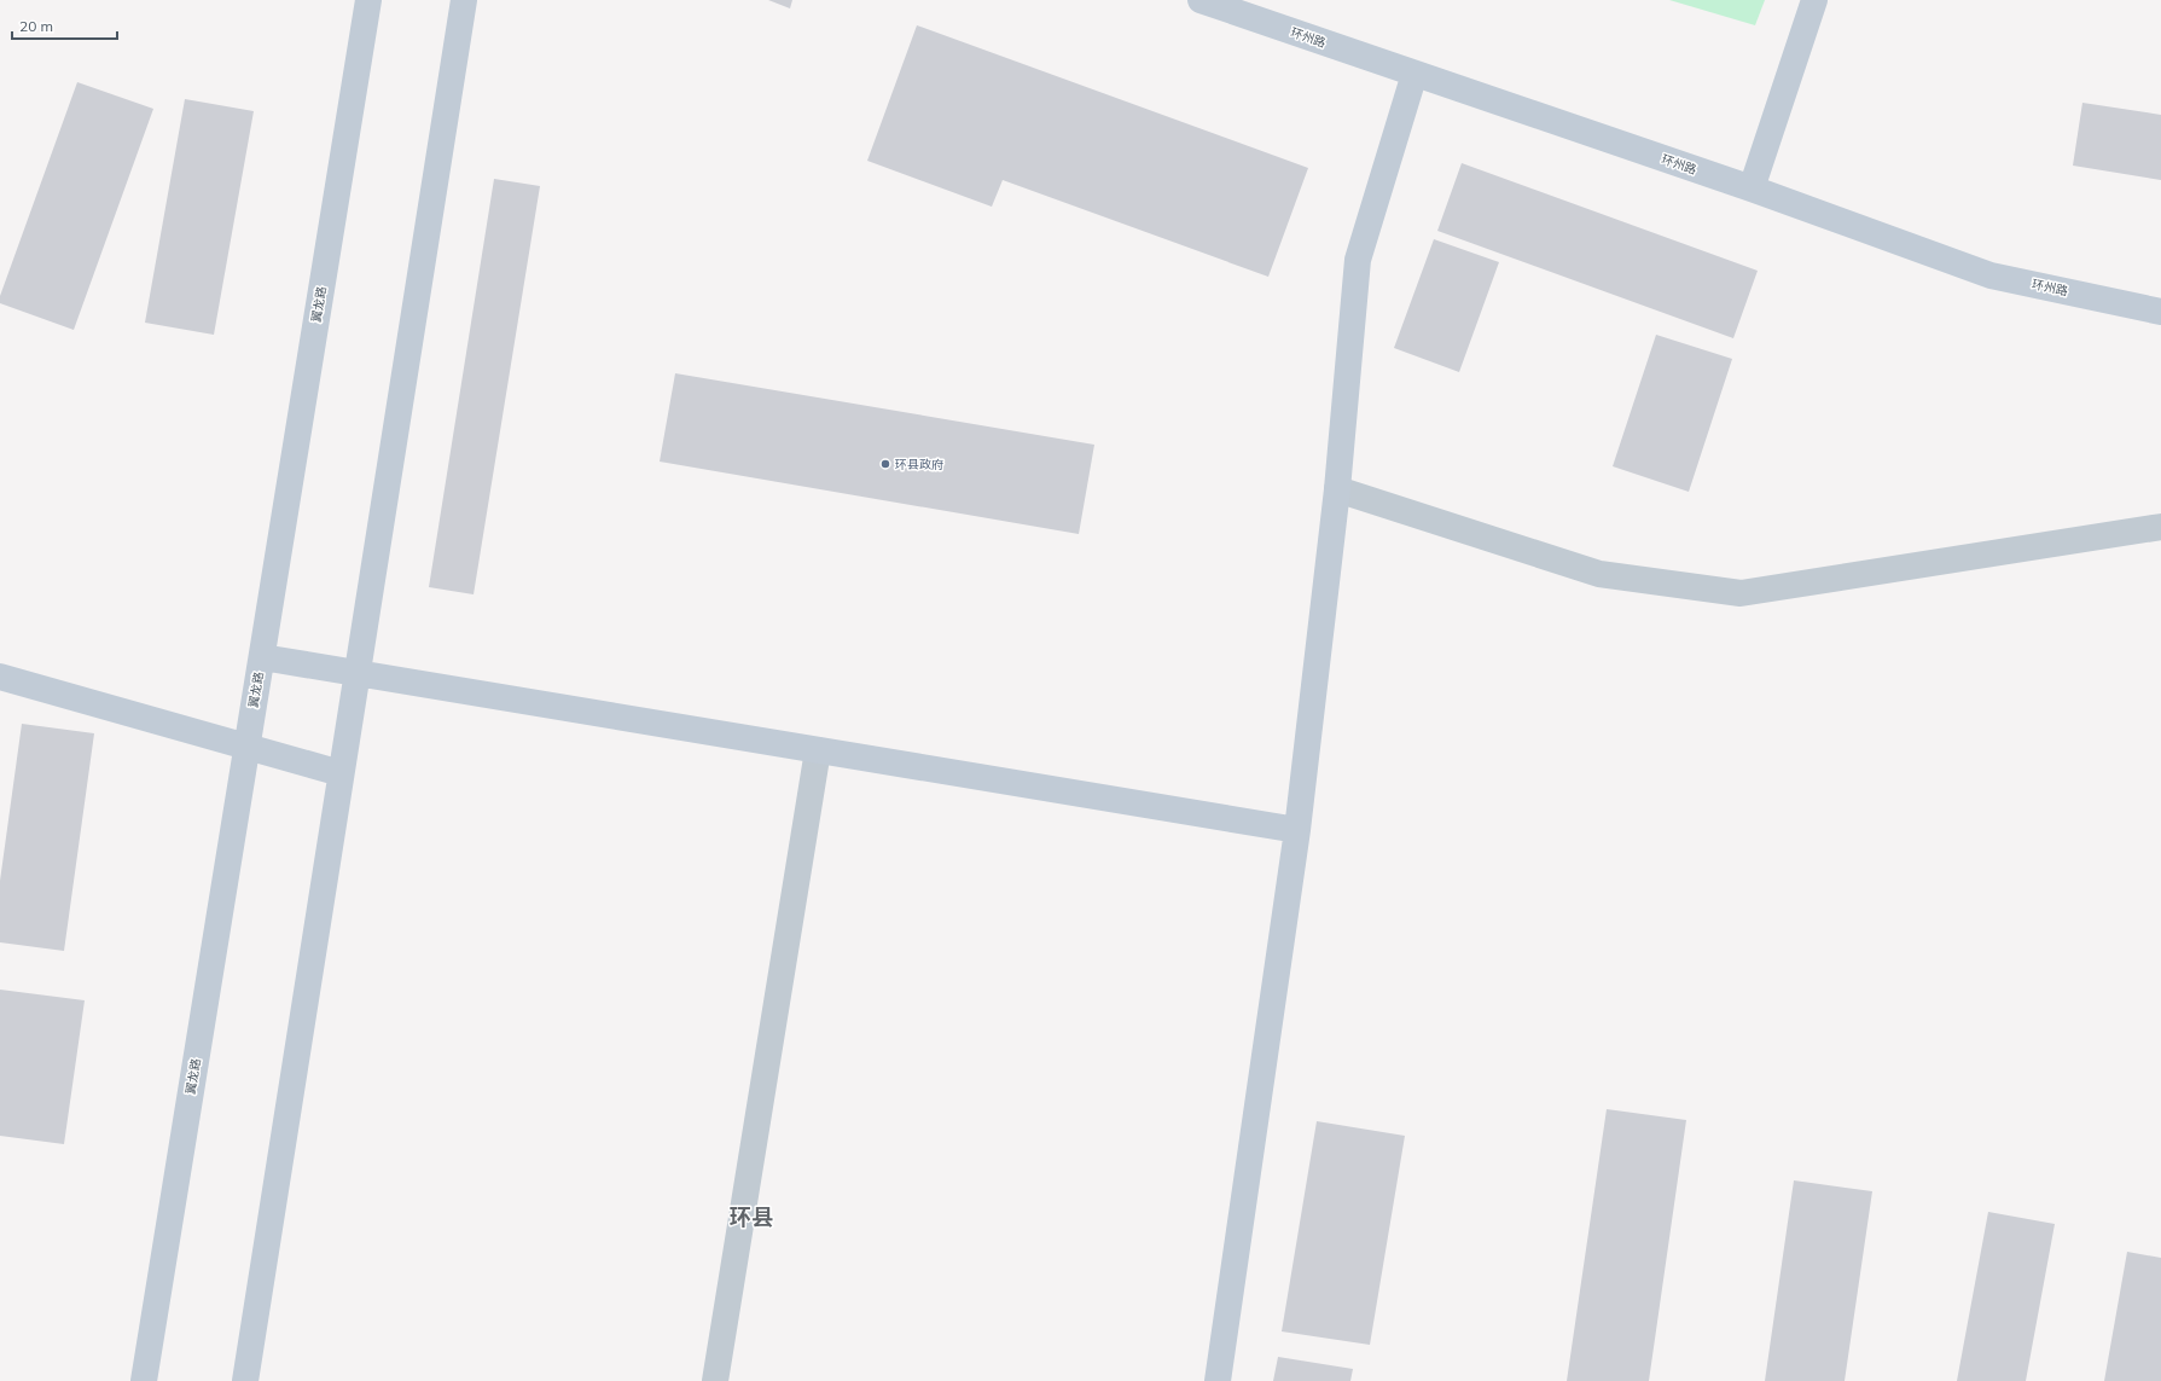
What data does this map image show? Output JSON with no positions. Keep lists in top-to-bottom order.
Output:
{
  "streets": {
    "main road": ["环州路", "翼龙路"]
  },
  "districts": ["环县"],
  "places": ["环县政府"],
  "scale_bar": "20 m"
}
